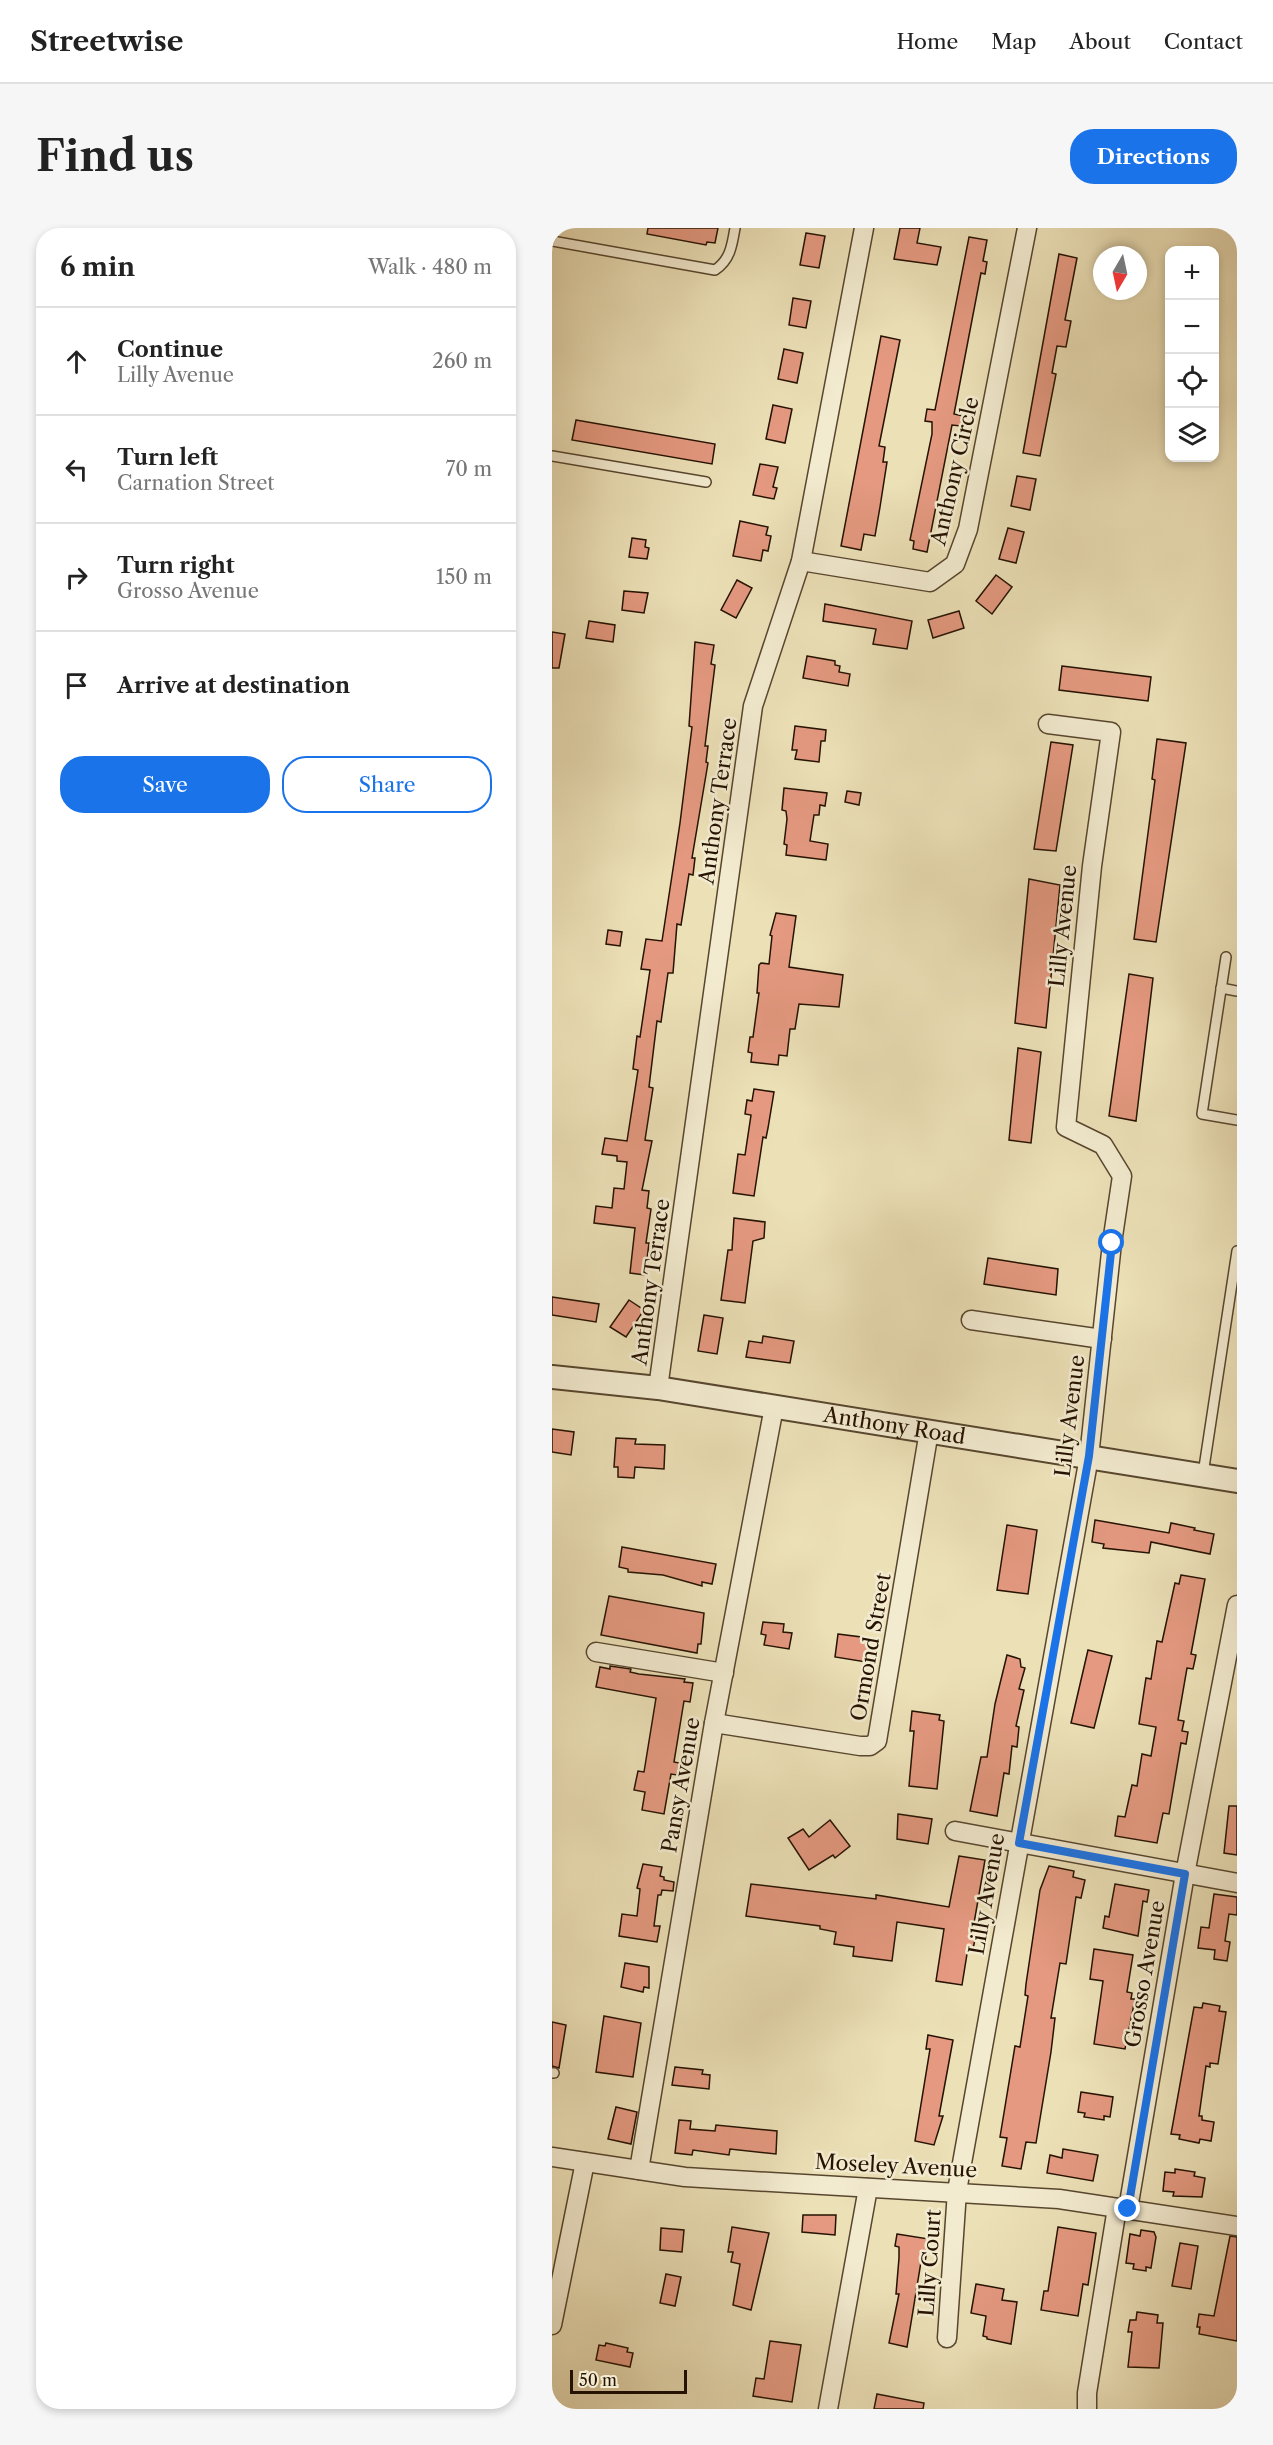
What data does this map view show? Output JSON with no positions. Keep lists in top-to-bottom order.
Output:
{
  "streets": {
    "street": [
      "Anthony Circle",
      "Anthony Terrace",
      "Lilly Avenue",
      "Anthony Road",
      "Ormond Street",
      "Pansy Avenue",
      "Grosso Avenue",
      "Moseley Avenue",
      "Lilly Court"
    ]
  },
  "crossings": [
    ["Anthony Circle", "Anthony Terrace"],
    ["Anthony Terrace", "Anthony Road"],
    ["Lilly Avenue", "Anthony Road"],
    ["Lilly Avenue", "Moseley Avenue"],
    ["Lilly Avenue", "Lilly Court"],
    ["Anthony Road", "Ormond Street"],
    ["Anthony Road", "Pansy Avenue"],
    ["Ormond Street", "Pansy Avenue"],
    ["Pansy Avenue", "Moseley Avenue"],
    ["Grosso Avenue", "Moseley Avenue"],
    ["Moseley Avenue", "Lilly Court"]
  ],
  "scale_bar": "50 m",
  "north": "bottom",
  "page": {
    "header": "Streetwise",
    "nav": [
      "Home",
      "Map",
      "About",
      "Contact"
    ],
    "buttons": [
      "Directions",
      ["Save", "Share"]
    ],
    "title": "Find us",
    "heading": ["6 min", "Walk · 480 m"],
    "map_buttons": ["+", "−"],
    "list": [
      ["Continue", "Lilly Avenue", "260 m"],
      ["Turn left", "Carnation Street", "70 m"],
      ["Turn right", "Grosso Avenue", "150 m"],
      "Arrive at destination"
    ],
    "scale": "50 m"
  }
}
